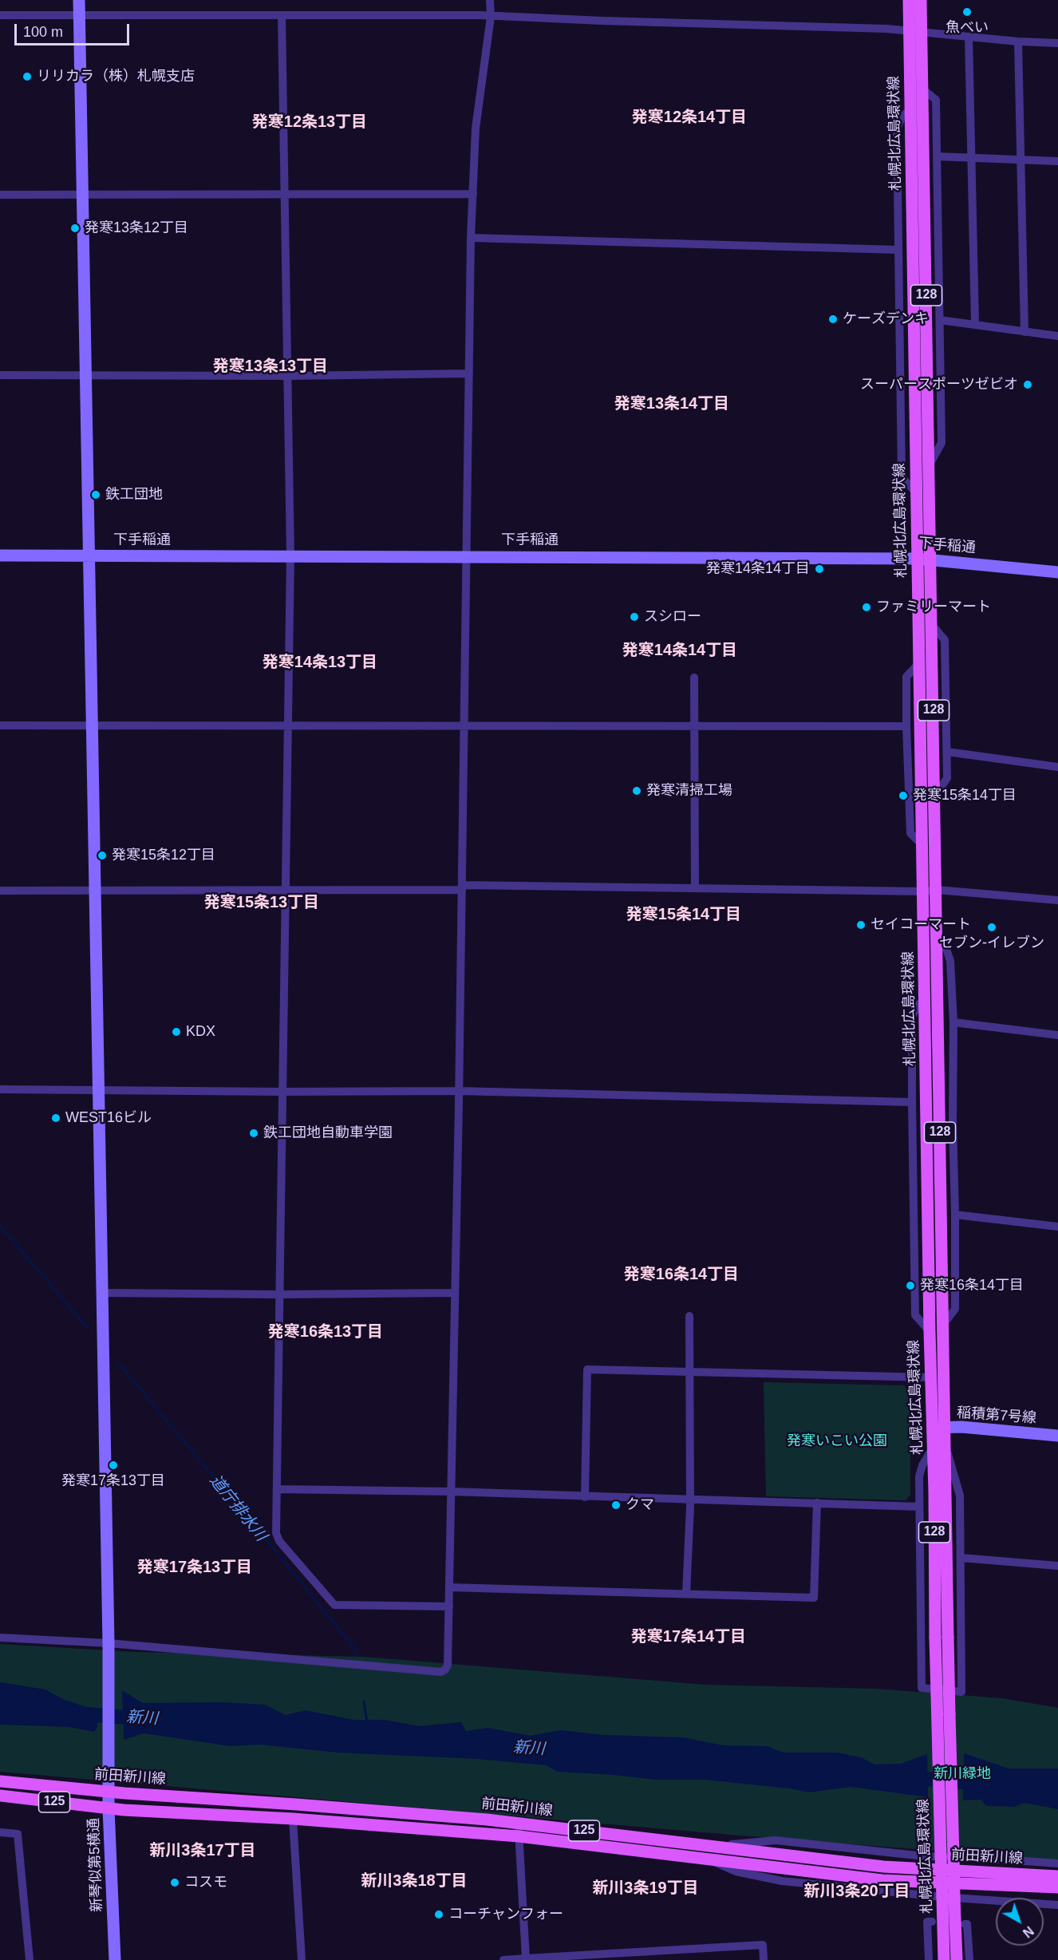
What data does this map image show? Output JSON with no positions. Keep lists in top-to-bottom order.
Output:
{
  "streets": {
    "main road": [
      "札幌北広島環状線",
      "128",
      "前田新川線",
      "125"
    ],
    "street": ["下手稲通", "稲積第7号線", "新琴似第5横通"]
  },
  "crossings": [
    ["札幌北広島環状線", "下手稲通"],
    ["札幌北広島環状線", "稲積第7号線"],
    ["下手稲通", "新琴似第5横通"],
    ["前田新川線", "新琴似第5横通"]
  ],
  "districts": [
    "発寒12条14丁目",
    "発寒12条13丁目",
    "発寒13条13丁目",
    "発寒13条14丁目",
    "発寒14条14丁目",
    "発寒14条13丁目",
    "発寒15条13丁目",
    "発寒15条14丁目",
    "発寒16条14丁目",
    "発寒16条13丁目",
    "発寒17条13丁目",
    "発寒17条14丁目",
    "新川3条17丁目",
    "新川3条18丁目",
    "新川3条19丁目",
    "新川3条20丁目"
  ],
  "water": ["道庁排水川", "新川"],
  "parks": ["発寒いこい公園", "新川緑地"],
  "places": [
    "魚べい",
    "リリカラ（株）札幌支店",
    "発寒13条12丁目",
    "ケーズデンキ",
    "スーパースポーツゼビオ",
    "鉄工団地",
    "発寒14条14丁目",
    "ファミリーマート",
    "スシロー",
    "発寒清掃工場",
    "発寒15条14丁目",
    "発寒15条12丁目",
    "セイコーマート",
    "セブン-イレブン",
    "KDX",
    "WEST16ビル",
    "鉄工団地自動車学園",
    "発寒16条14丁目",
    "発寒17条13丁目",
    "クマ",
    "コスモ",
    "コーチャンフォー"
  ],
  "scale_bar": "100 m",
  "north": "bottom right"
}
